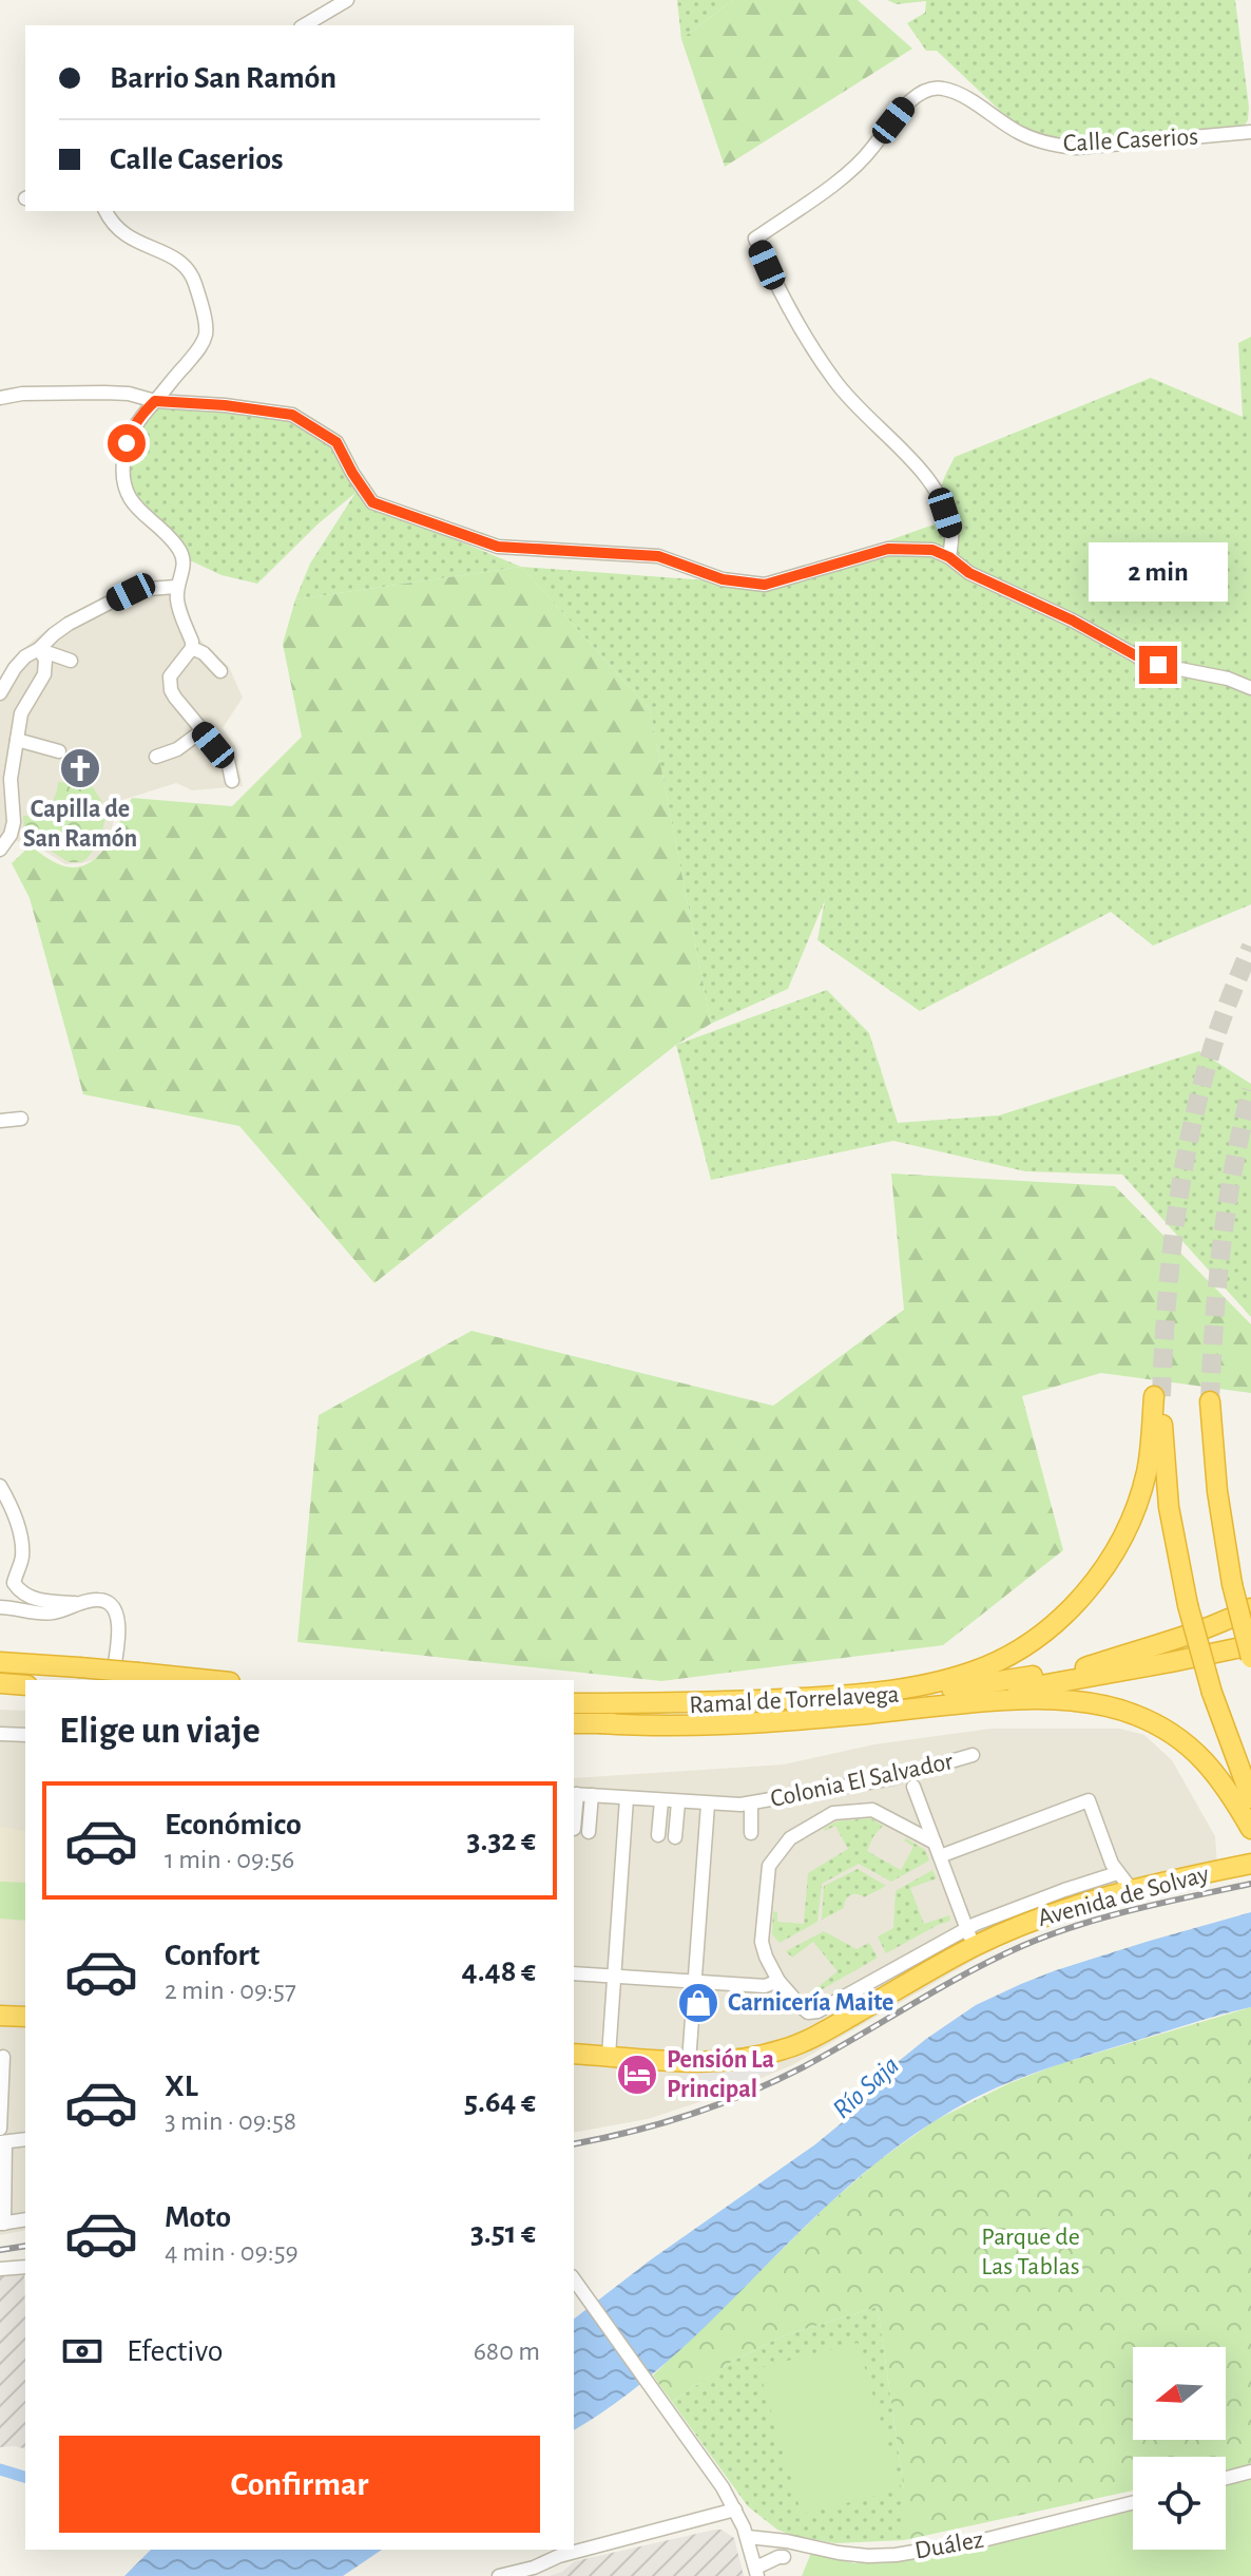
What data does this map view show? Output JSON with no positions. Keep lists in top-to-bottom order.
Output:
{
  "streets": {
    "highway": ["Ramal de Torrelavega", "Avenida de Solvay"],
    "street": ["Calle Caserios", "Colonia El Salvador", "Duález"]
  },
  "water": ["Río Saja"],
  "parks": ["Parque de Las Tablas"],
  "places": {
    "church": ["Capilla de San Ramón"],
    "shop": ["Carnicería Maite"],
    "hotel": ["Pensión La Principal"]
  },
  "north": "left",
  "page": {
    "banner": ["Barrio San Ramón", "Calle Caserios"],
    "bubble": "2 min",
    "heading": "Elige un viaje",
    "list": [
      {
        "name": "Económico",
        "note": "1 min · 09:56",
        "value": "3.32 €"
      },
      {
        "name": "Confort",
        "note": "2 min · 09:57",
        "value": "4.48 €"
      },
      {
        "name": "XL",
        "note": "3 min · 09:58",
        "value": "5.64 €"
      },
      {
        "name": "Moto",
        "note": "4 min · 09:59",
        "value": "3.51 €"
      }
    ],
    "pay": ["Efectivo", "680 m"],
    "buttons": "Confirmar"
  }
}
